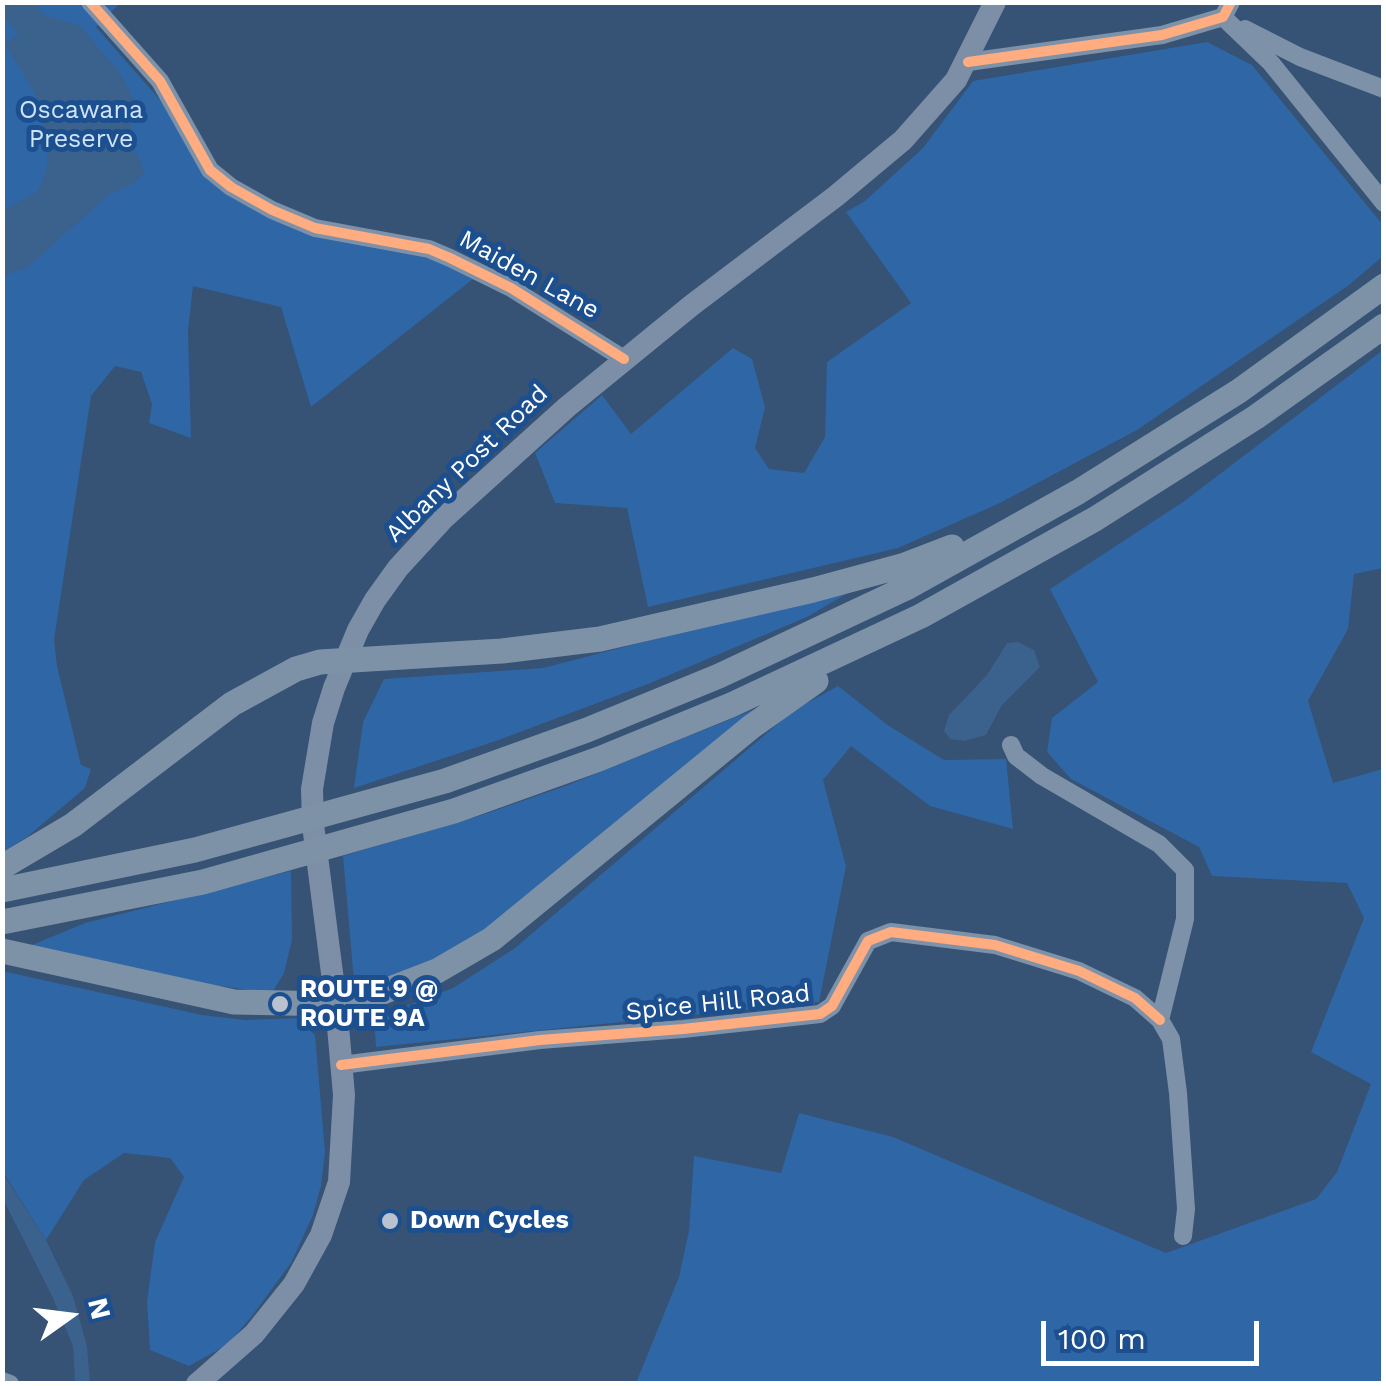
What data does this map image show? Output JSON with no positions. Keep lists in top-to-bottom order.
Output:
{
  "streets": {
    "main road": ["Albany Post Road"],
    "street": ["Maiden Lane", "Spice Hill Road"]
  },
  "crossings": [
    ["Maiden Lane", "Albany Post Road"],
    ["Albany Post Road", "Spice Hill Road"]
  ],
  "parks": ["Oscawana Preserve"],
  "places": ["ROUTE 9 @ ROUTE 9A", "Down Cycles"],
  "scale_bar": "100 m",
  "north": "right"
}
